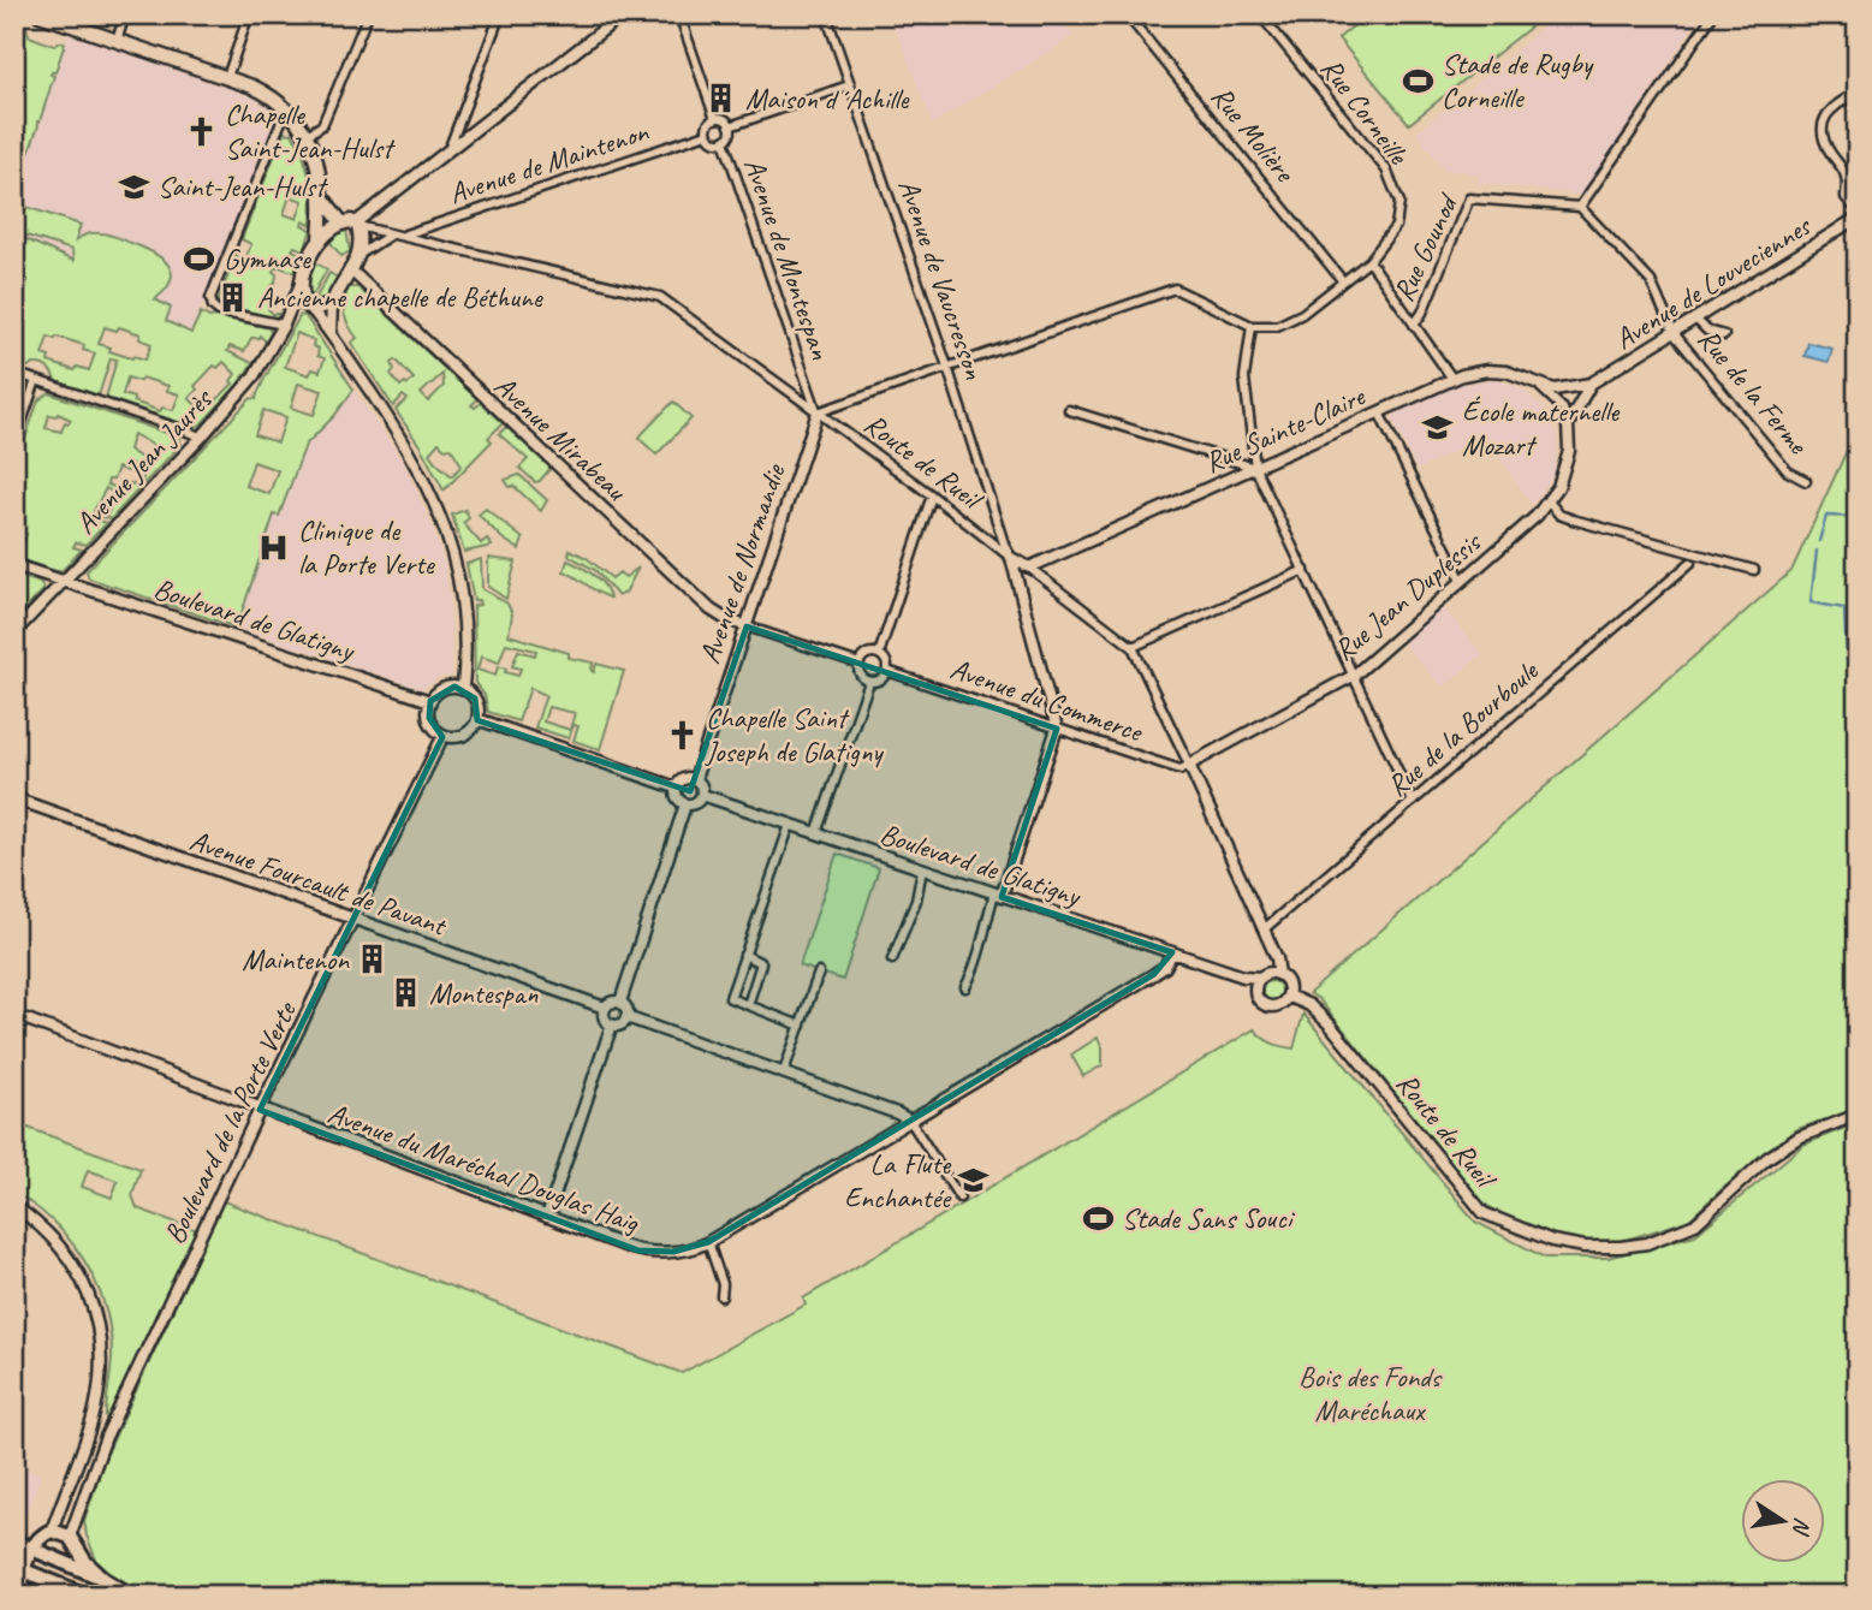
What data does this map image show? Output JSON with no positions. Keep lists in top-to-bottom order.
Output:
{
  "streets": {
    "street": [
      "Rue Corneille",
      "Rue Molière",
      "Avenue de Maintenon",
      "Rue Gounod",
      "Avenue de Montespan",
      "Avenue de Vaucresson",
      "Avenue de Louveciennes",
      "Rue de la Ferme",
      "Rue Sainte-Claire",
      "Avenue Mirabeau",
      "Route de Rueil",
      "Avenue Jean Jaurès",
      "Avenue de Normandie",
      "Rue Jean Duplessis",
      "Boulevard de Glatigny",
      "Avenue du Commerce",
      "Rue de la Bourboule",
      "Avenue Fourcault de Pavant",
      "Boulevard de la Porte Verte",
      "Avenue du Maréchal Douglas Haig"
    ]
  },
  "crossings": [
    ["Rue Corneille", "Rue Molière"],
    ["Avenue de Maintenon", "Avenue de Montespan"],
    ["Avenue de Maintenon", "Route de Rueil"],
    ["Rue Gounod", "Rue de la Ferme"],
    ["Avenue de Montespan", "Route de Rueil"],
    ["Avenue de Montespan", "Avenue de Normandie"],
    ["Avenue de Vaucresson", "Rue Sainte-Claire"],
    ["Avenue de Vaucresson", "Route de Rueil"],
    ["Avenue de Louveciennes", "Rue de la Ferme"],
    ["Avenue de Louveciennes", "Rue Sainte-Claire"],
    ["Avenue de Louveciennes", "Rue Jean Duplessis"],
    ["Rue Sainte-Claire", "Route de Rueil"],
    ["Rue Sainte-Claire", "Rue Jean Duplessis"],
    ["Avenue Mirabeau", "Avenue de Normandie"],
    ["Route de Rueil", "Avenue de Normandie"],
    ["Route de Rueil", "Rue Jean Duplessis"],
    ["Route de Rueil", "Boulevard de Glatigny"],
    ["Route de Rueil", "Avenue du Commerce"],
    ["Route de Rueil", "Rue de la Bourboule"],
    ["Avenue Jean Jaurès", "Boulevard de Glatigny"],
    ["Avenue de Normandie", "Boulevard de Glatigny"],
    ["Rue Jean Duplessis", "Avenue du Commerce"],
    ["Boulevard de Glatigny", "Boulevard de la Porte Verte"],
    ["Boulevard de Glatigny", "Avenue du Maréchal Douglas Haig"],
    ["Avenue Fourcault de Pavant", "Boulevard de la Porte Verte"],
    ["Boulevard de la Porte Verte", "Avenue du Maréchal Douglas Haig"]
  ],
  "parks": ["Bois des Fonds Maréchaux"],
  "places": {
    "sports": ["Stade de Rugby Corneille", "Gymnase", "Stade Sans Souci"],
    "building": [
      "Maison d´Achille",
      "Ancienne chapelle de Béthune",
      "Maintenon",
      "Montespan"
    ],
    "church": ["Chapelle Saint-Jean-Hulst", "Chapelle Saint Joseph de Glatigny"],
    "school or university": ["Saint-Jean-Hulst", "École maternelle Mozart", "La Flute Enchantée"],
    "hospital": ["Clinique de la Porte Verte"]
  },
  "north": "right"
}
